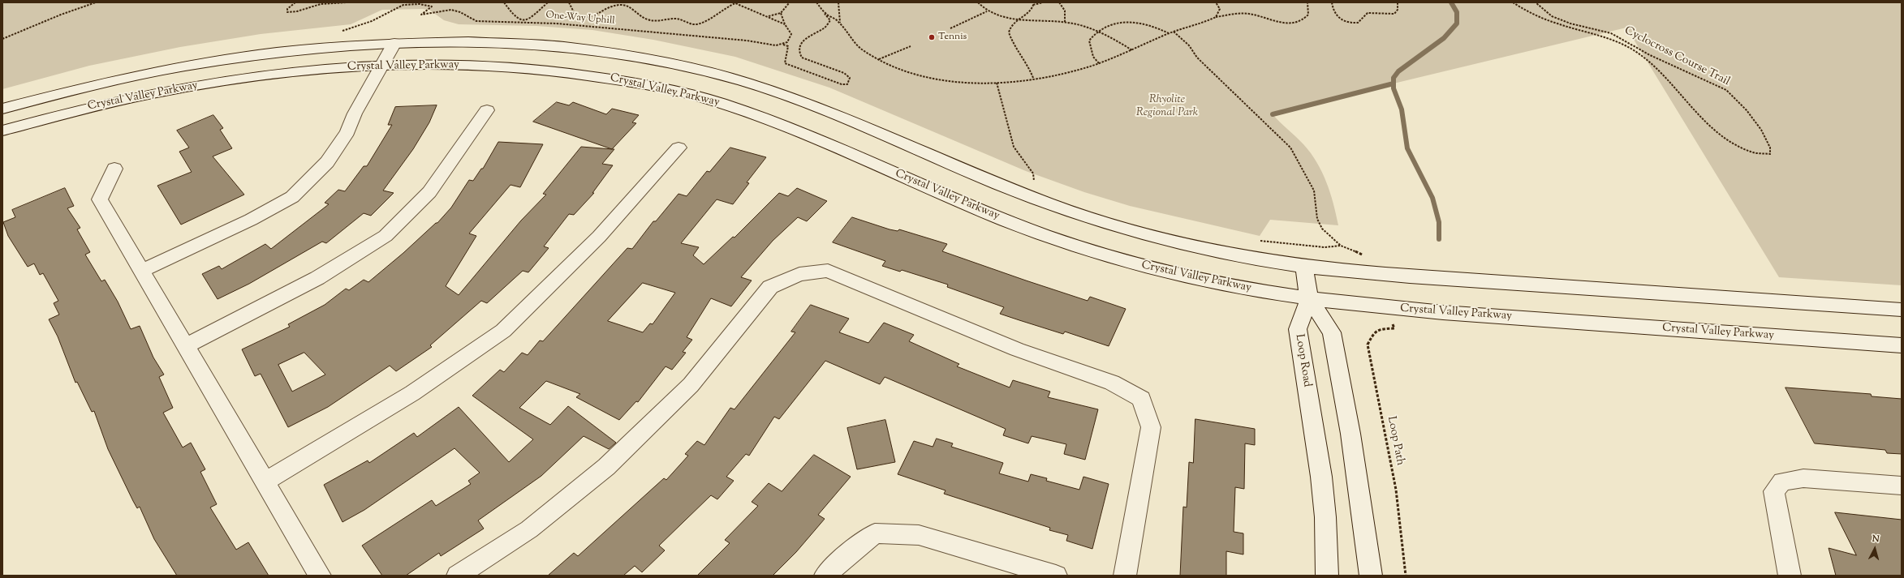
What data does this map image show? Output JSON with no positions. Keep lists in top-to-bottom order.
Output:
{
  "streets": {
    "main road": ["Crystal Valley Parkway", "Loop Road"],
    "path": ["One-Way Uphill", "Cyclocross Course Trail", "Loop Path"]
  },
  "crossings": [
    ["Crystal Valley Parkway", "Loop Road"]
  ],
  "parks": ["Rhyolite Regional Park"],
  "places": ["Tennis"],
  "north": "top"
}
